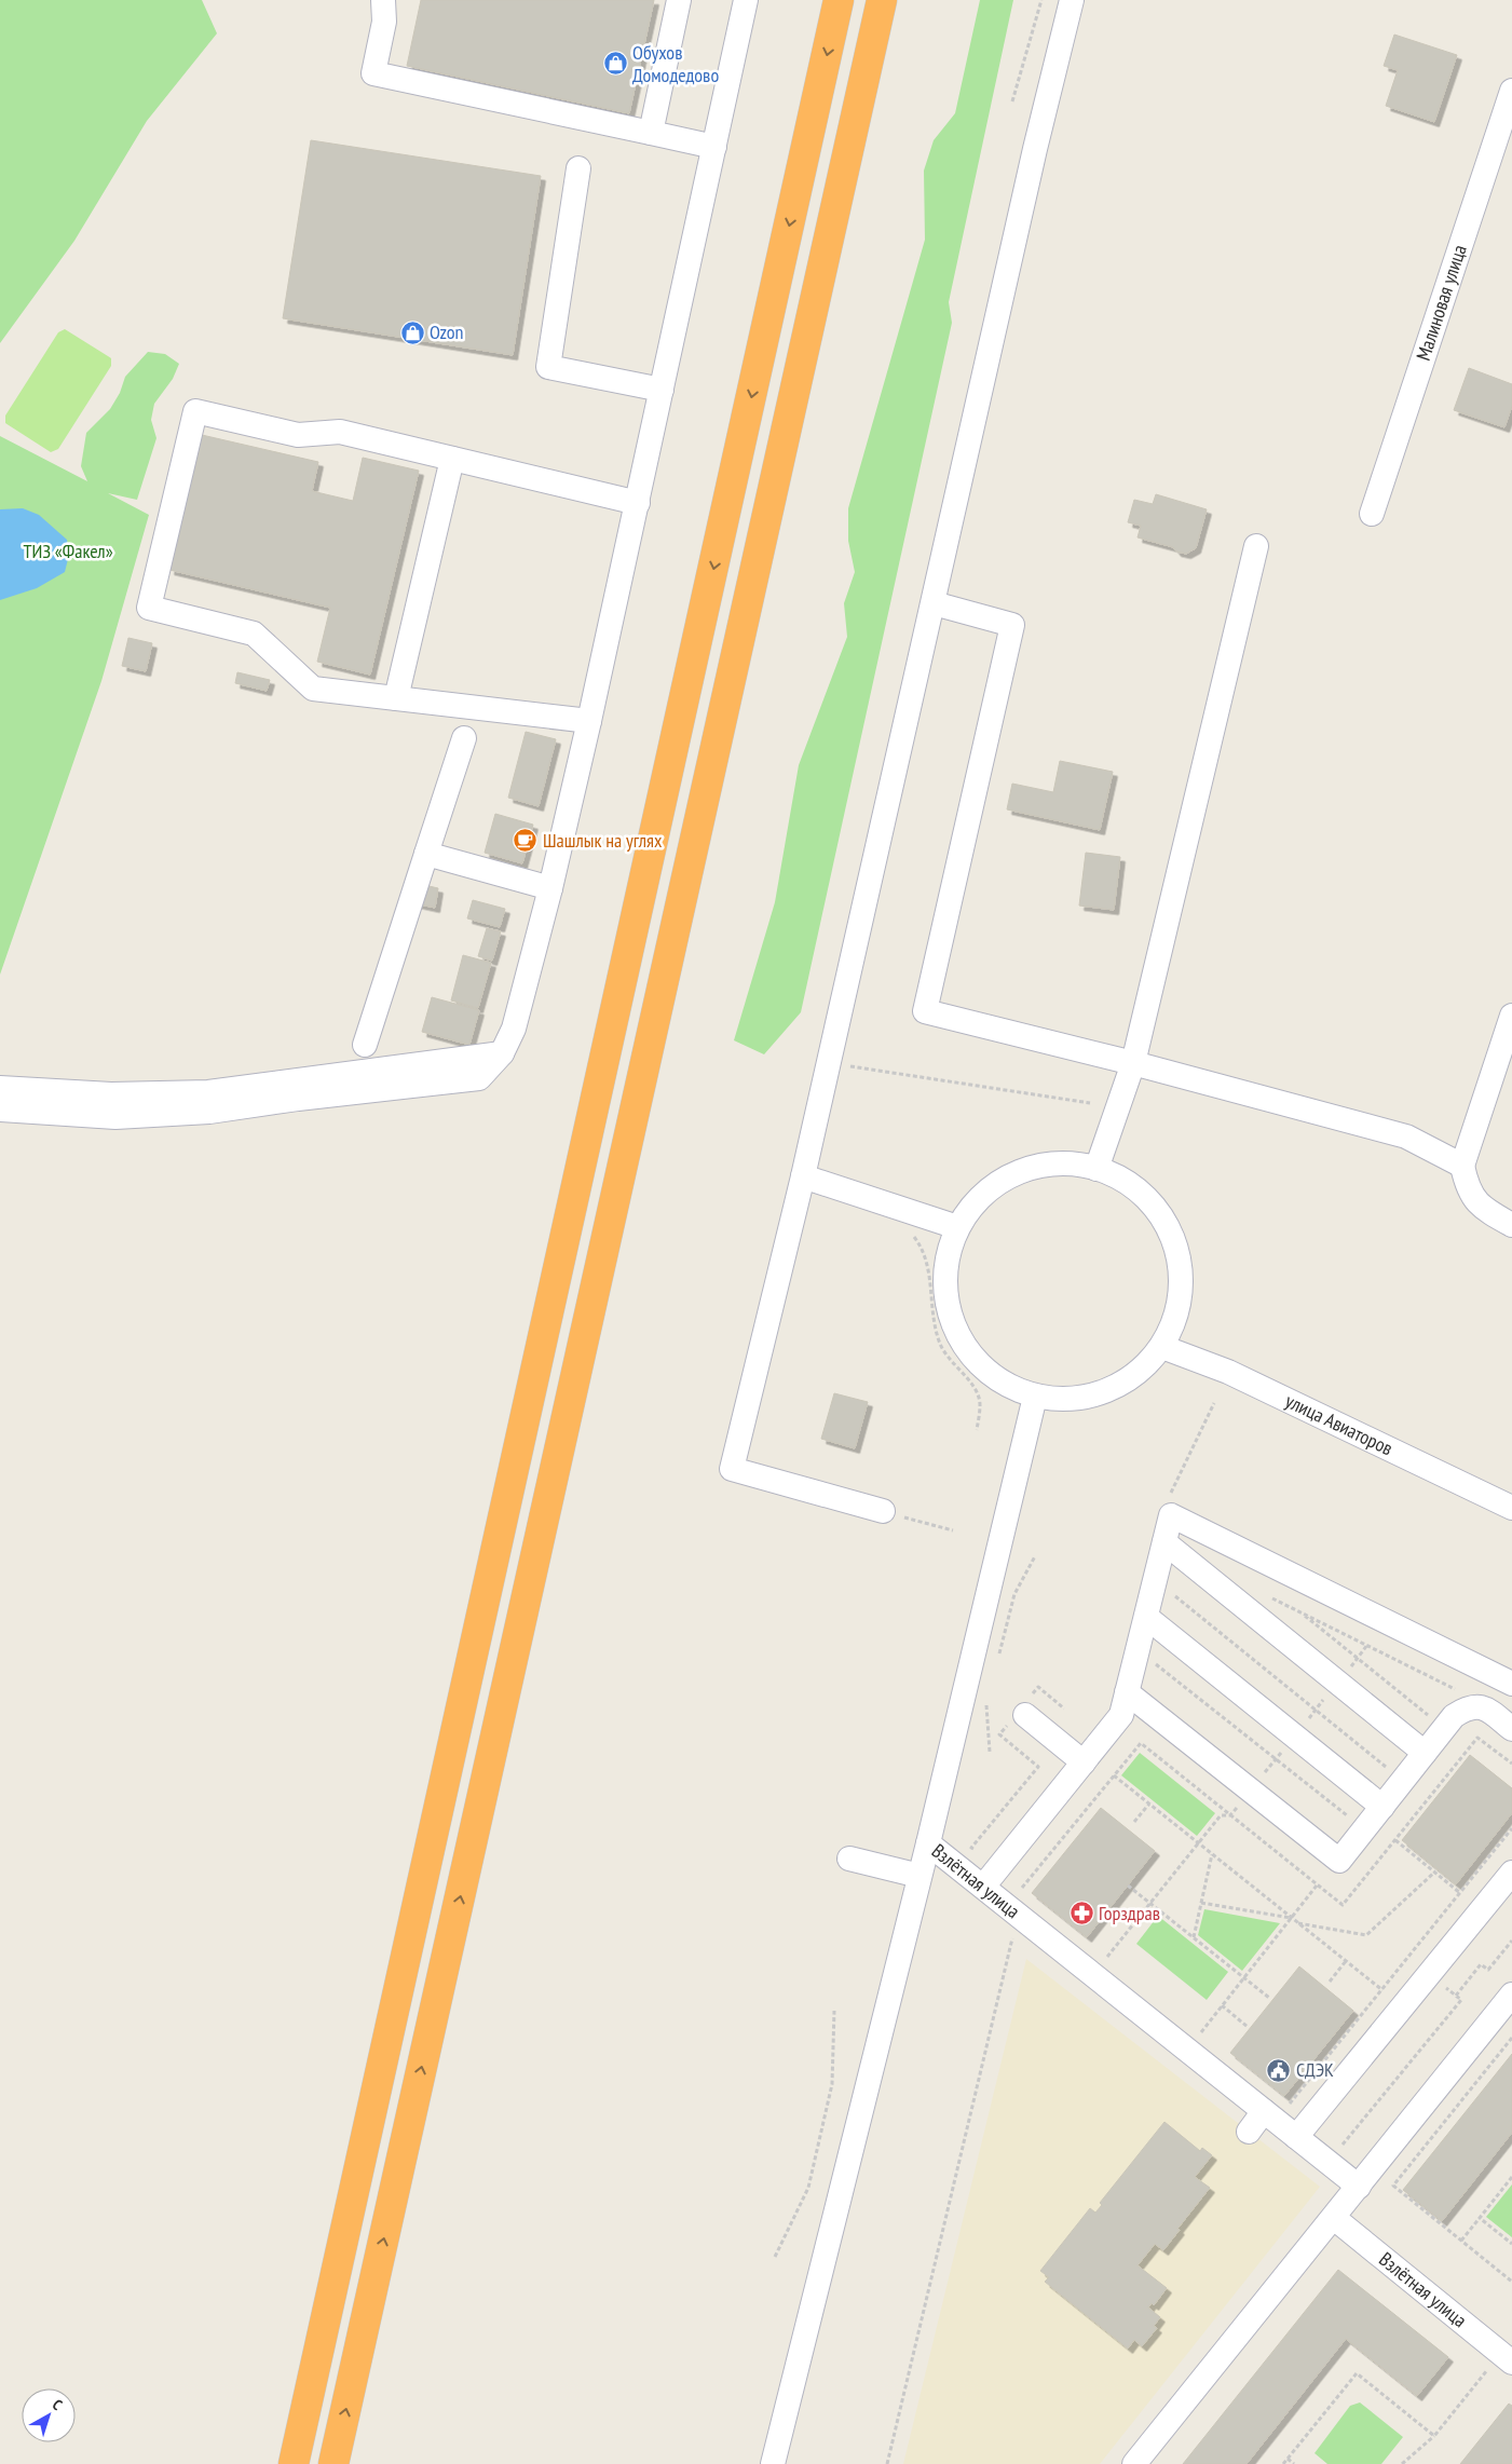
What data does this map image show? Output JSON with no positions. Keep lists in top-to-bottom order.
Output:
{
  "streets": {
    "street": ["Малиновая улица", "улица Авиаторов", "Взлётная улица"]
  },
  "parks": ["ТИЗ «Факел»"],
  "places": {
    "shop": ["Обухов Домодедово", "Ozon"],
    "cafe": ["Шашлык на углях"],
    "pharmacy": ["Горздрав"],
    "public building": ["СДЭК"]
  },
  "north": "top right"
}
